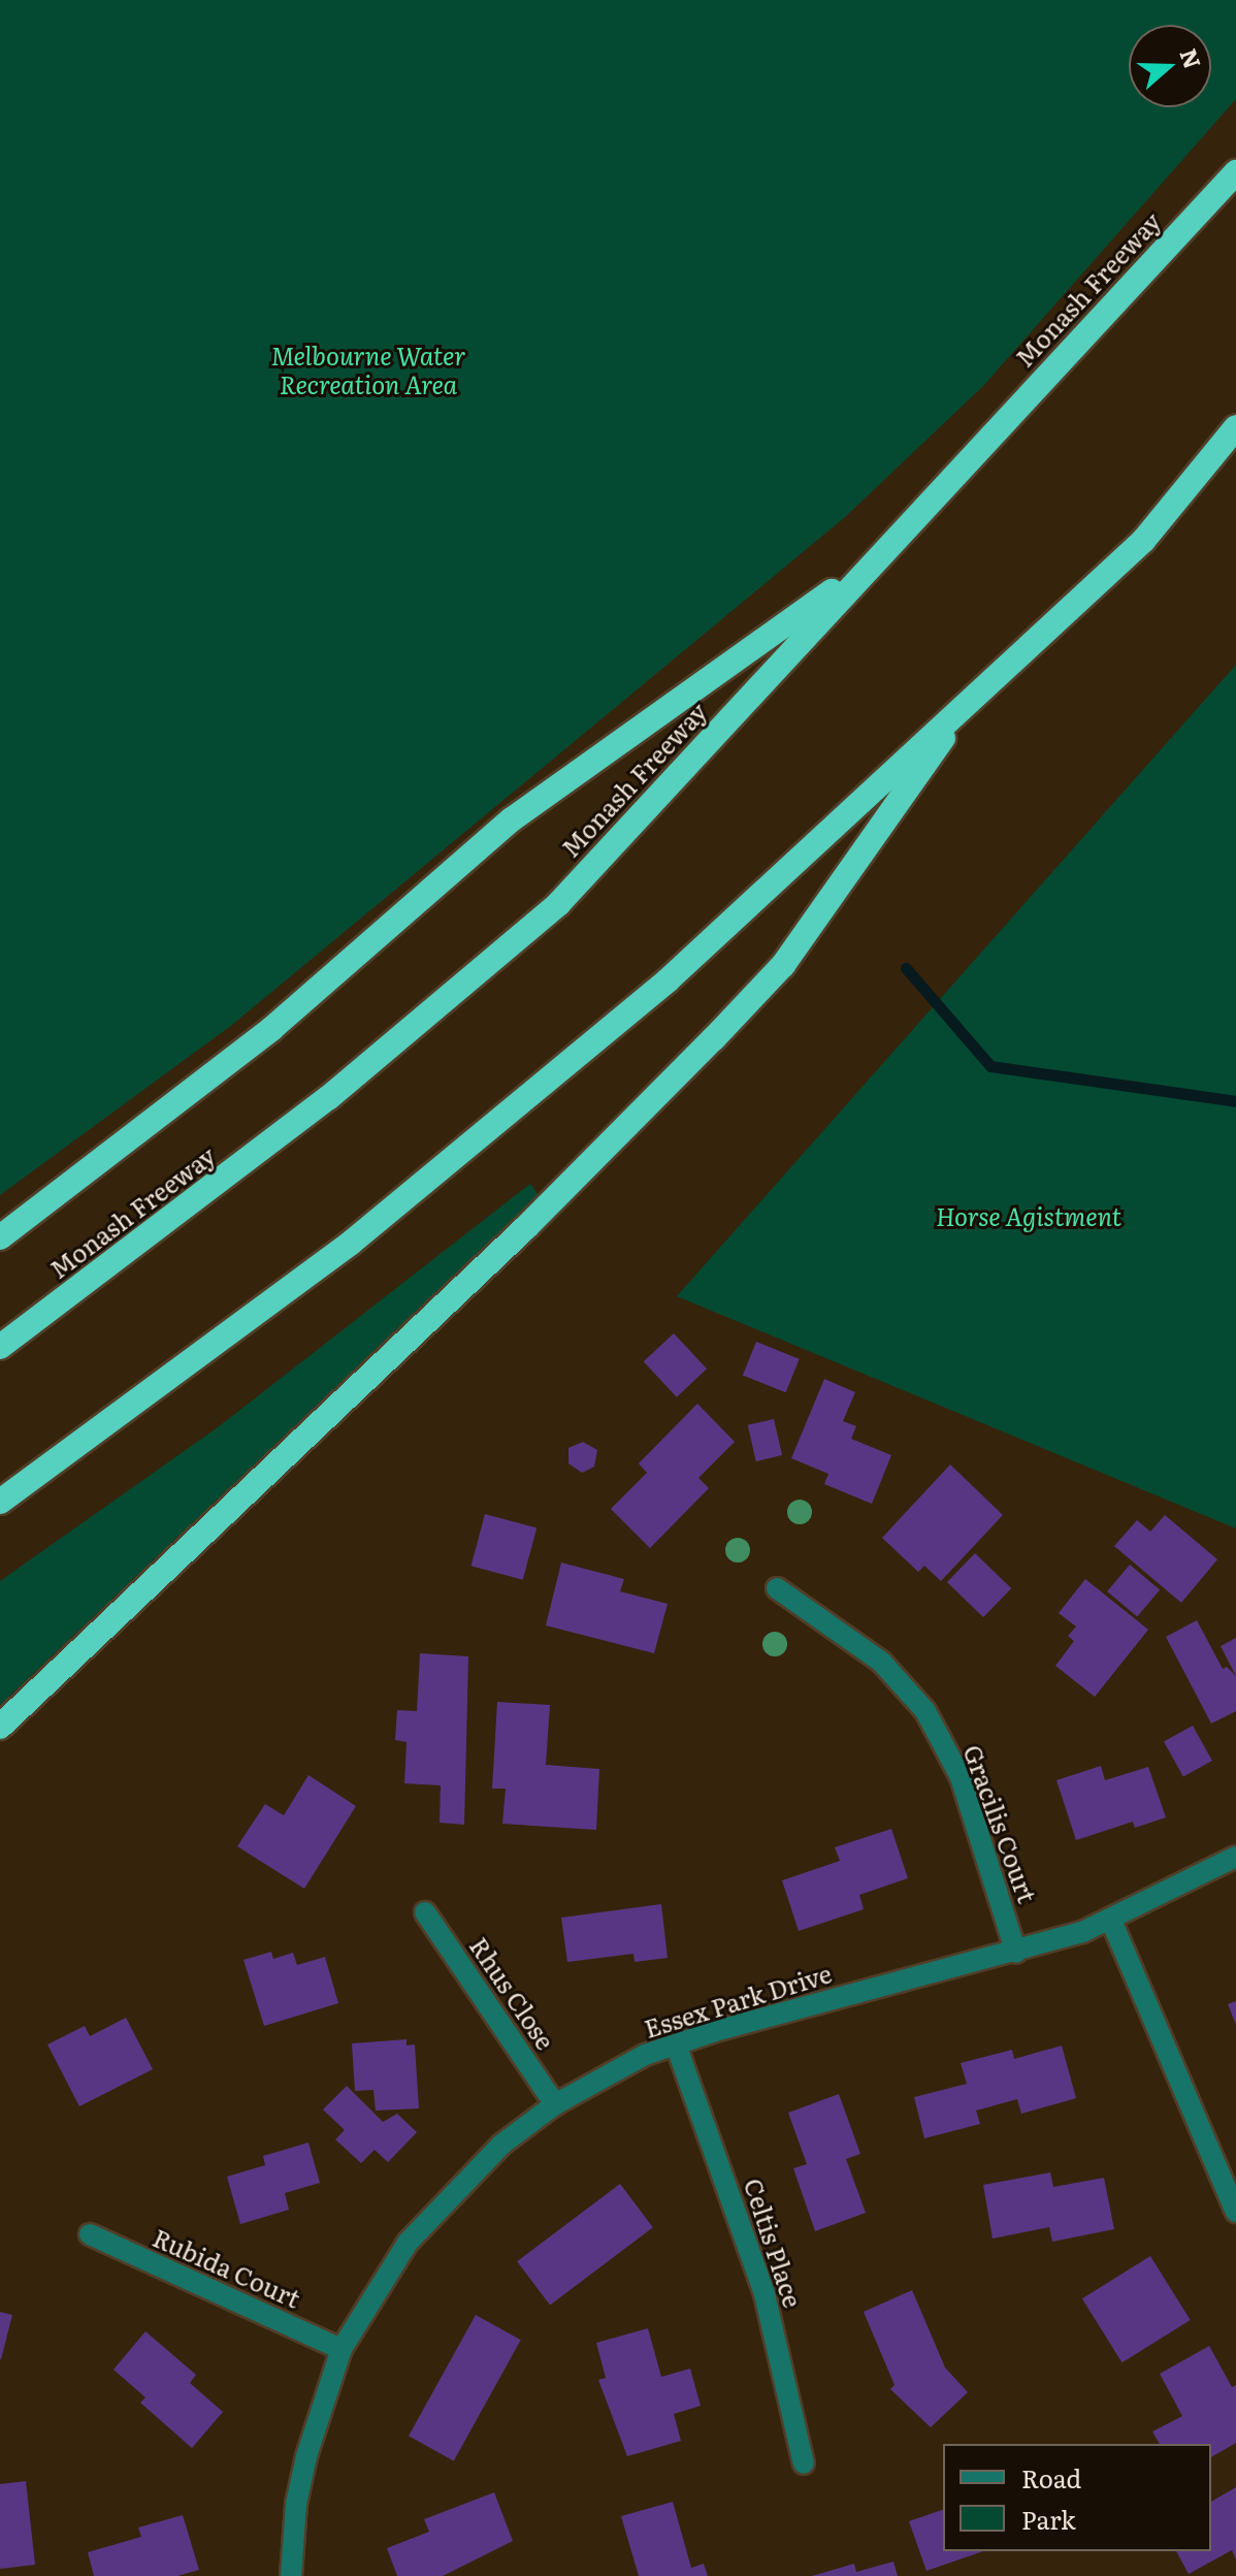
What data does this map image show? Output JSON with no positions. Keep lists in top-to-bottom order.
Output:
{
  "streets": {
    "highway": ["Monash Freeway"],
    "street": [
      "Gracilis Court",
      "Rhus Close",
      "Essex Park Drive",
      "Celtis Place",
      "Rubida Court"
    ]
  },
  "crossings": [
    ["Gracilis Court", "Essex Park Drive"],
    ["Rhus Close", "Essex Park Drive"],
    ["Essex Park Drive", "Celtis Place"],
    ["Essex Park Drive", "Rubida Court"]
  ],
  "parks": ["Melbourne Water Recreation Area", "Horse Agistment"],
  "legend": ["Road", "Park"],
  "north": "right"
}
